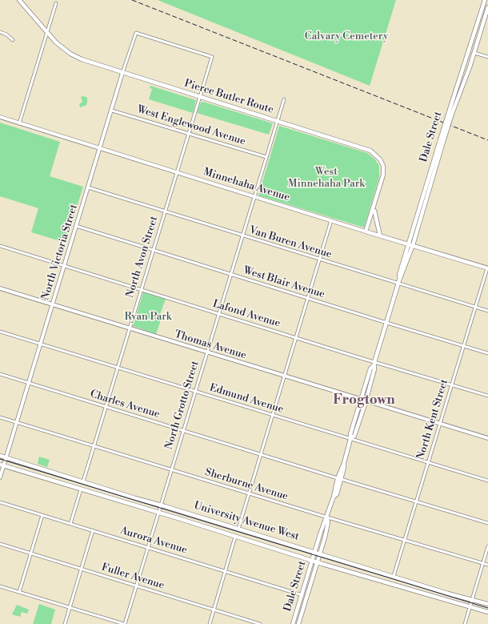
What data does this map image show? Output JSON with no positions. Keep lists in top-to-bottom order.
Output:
{
  "streets": {
    "main road": [
      "Pierce Butler Route",
      "Dale Street",
      "Minnehaha Avenue",
      "University Avenue West"
    ],
    "street": [
      "West Englewood Avenue",
      "Van Buren Avenue",
      "North Victoria Street",
      "North Avon Street",
      "West Blair Avenue",
      "Lafond Avenue",
      "Thomas Avenue",
      "Edmund Avenue",
      "Charles Avenue",
      "North Grotto Street",
      "North Kent Street",
      "Sherburne Avenue",
      "Aurora Avenue",
      "Fuller Avenue"
    ]
  },
  "crossings": [
    ["Pierce Butler Route", "Minnehaha Avenue"],
    ["Pierce Butler Route", "North Victoria Street"],
    ["Pierce Butler Route", "North Avon Street"],
    ["Pierce Butler Route", "North Grotto Street"],
    ["West Englewood Avenue", "North Victoria Street"],
    ["West Englewood Avenue", "North Avon Street"],
    ["West Englewood Avenue", "North Grotto Street"],
    ["Dale Street", "Minnehaha Avenue"],
    ["Dale Street", "Van Buren Avenue"],
    ["Dale Street", "West Blair Avenue"],
    ["Dale Street", "Lafond Avenue"],
    ["Dale Street", "Thomas Avenue"],
    ["Dale Street", "Edmund Avenue"],
    ["Dale Street", "Charles Avenue"],
    ["Dale Street", "Sherburne Avenue"],
    ["Dale Street", "University Avenue West"],
    ["Dale Street", "Aurora Avenue"],
    ["Minnehaha Avenue", "North Victoria Street"],
    ["Minnehaha Avenue", "North Avon Street"],
    ["Minnehaha Avenue", "North Grotto Street"],
    ["Minnehaha Avenue", "North Kent Street"],
    ["Van Buren Avenue", "North Victoria Street"],
    ["Van Buren Avenue", "North Avon Street"],
    ["Van Buren Avenue", "North Grotto Street"],
    ["Van Buren Avenue", "North Kent Street"],
    ["North Victoria Street", "North Avon Street"],
    ["North Victoria Street", "West Blair Avenue"],
    ["North Victoria Street", "Lafond Avenue"],
    ["North Victoria Street", "Thomas Avenue"],
    ["North Victoria Street", "Edmund Avenue"],
    ["North Victoria Street", "Charles Avenue"],
    ["North Victoria Street", "Sherburne Avenue"],
    ["North Victoria Street", "University Avenue West"],
    ["North Avon Street", "West Blair Avenue"],
    ["North Avon Street", "Lafond Avenue"],
    ["North Avon Street", "Thomas Avenue"],
    ["North Avon Street", "Edmund Avenue"],
    ["North Avon Street", "Charles Avenue"],
    ["North Avon Street", "Sherburne Avenue"],
    ["North Avon Street", "University Avenue West"],
    ["West Blair Avenue", "North Grotto Street"],
    ["West Blair Avenue", "North Kent Street"],
    ["Lafond Avenue", "North Grotto Street"],
    ["Lafond Avenue", "North Kent Street"],
    ["Thomas Avenue", "North Grotto Street"],
    ["Thomas Avenue", "North Kent Street"],
    ["Edmund Avenue", "North Grotto Street"],
    ["Edmund Avenue", "North Kent Street"],
    ["Charles Avenue", "North Grotto Street"],
    ["Charles Avenue", "North Kent Street"],
    ["North Grotto Street", "Sherburne Avenue"],
    ["North Grotto Street", "University Avenue West"],
    ["North Grotto Street", "Aurora Avenue"],
    ["North Grotto Street", "Fuller Avenue"],
    ["North Kent Street", "Sherburne Avenue"],
    ["North Kent Street", "University Avenue West"]
  ],
  "districts": ["Frogtown"],
  "parks": ["Calvary Cemetery", "West Minnehaha Park", "Ryan Park"]
}
